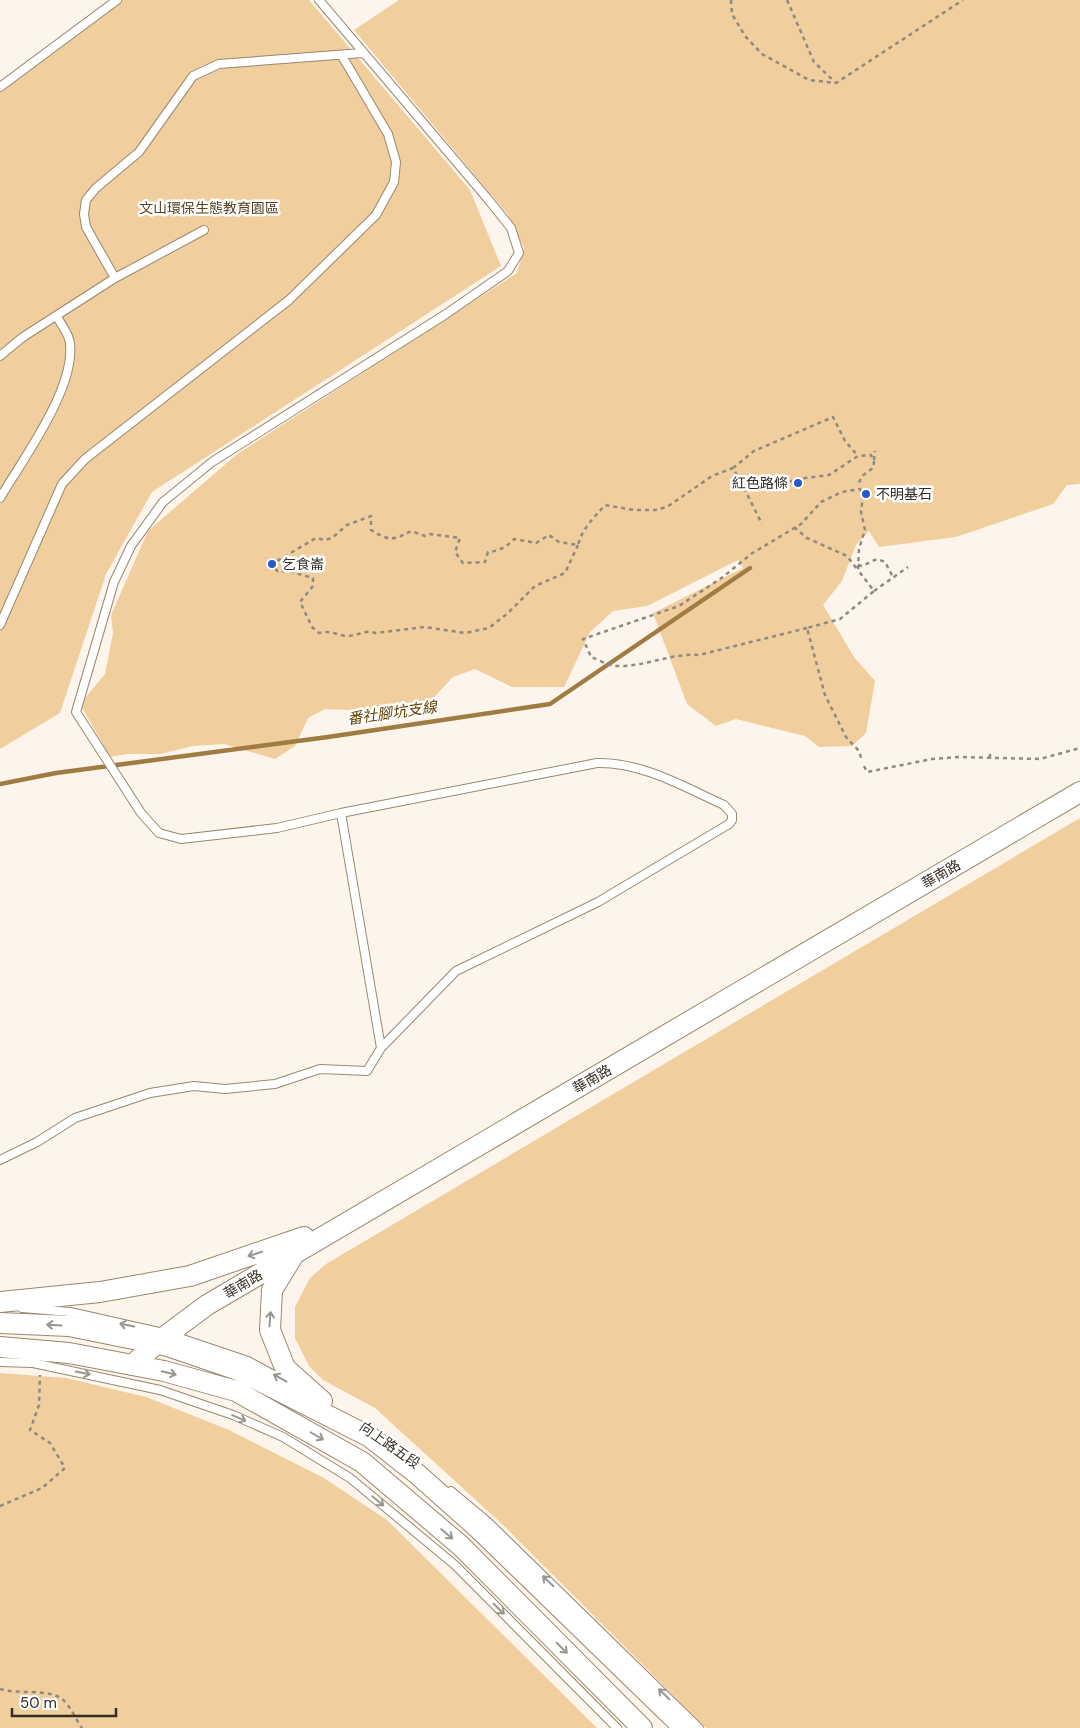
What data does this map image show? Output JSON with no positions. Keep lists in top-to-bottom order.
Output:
{
  "streets": {
    "street": ["華南路", "向上路五段"]
  },
  "crossings": [
    ["華南路", "向上路五段"]
  ],
  "water": ["番社腳坑支線"],
  "parks": ["文山環保生態教育園區"],
  "places": ["紅色路條", "不明基石", "乞食崙"],
  "scale_bar": "50 m"
}
